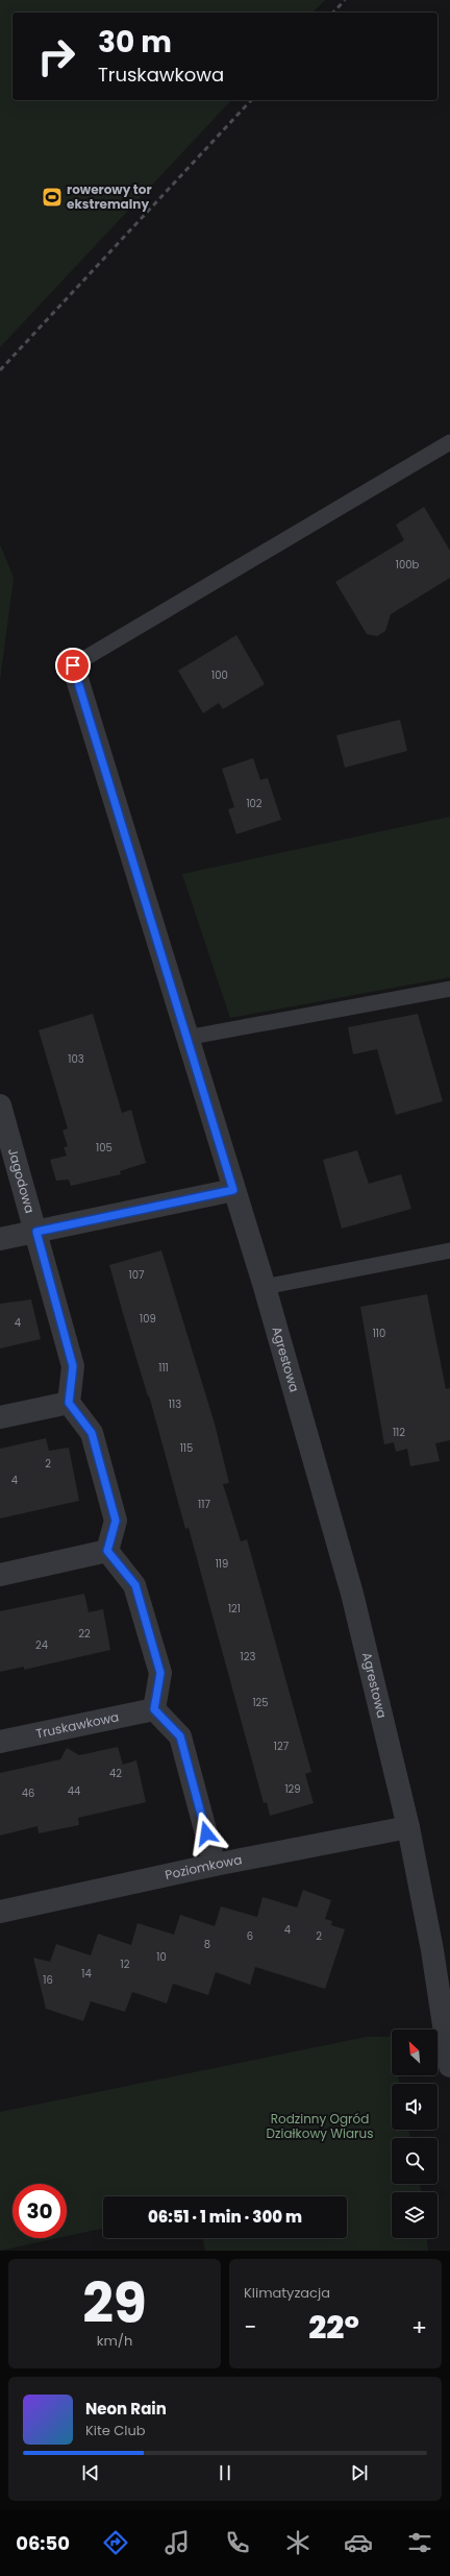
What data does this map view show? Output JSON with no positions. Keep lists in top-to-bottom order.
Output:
{
  "streets": {
    "street": [
      "Jagodowa",
      "Agrestowa",
      "Truskawkowa",
      "Poziomkowa"
    ]
  },
  "crossings": [
    ["Agrestowa", "Poziomkowa"]
  ],
  "parks": ["Rodzinny Ogród Działkowy Wiarus"],
  "places": {
    "sports": ["rowerowy tor ekstremalny"]
  },
  "house_numbers": [
    "100b",
    "100",
    "102",
    "103",
    "105",
    "107",
    "109",
    "4",
    "110",
    "111",
    "113",
    "112",
    "115",
    "2",
    "4",
    "117",
    "119",
    "121",
    "22",
    "24",
    "123",
    "125",
    "127",
    "42",
    "129",
    "44",
    "46",
    "4",
    "6",
    "2",
    "8",
    "10",
    "12",
    "14",
    "16"
  ],
  "north": "top left",
  "page": {
    "turn": ["30 m", "Truskawkowa"],
    "limit": "30",
    "trip": "06:51 · 1 min · 300 m",
    "tile": [
      ["29", "km/h"],
      "Klimatyzacja"
    ],
    "heat": ["−", "22°", "+"],
    "song": ["Neon Rain", "Kite Club"],
    "tabs": "06:50"
  }
}
